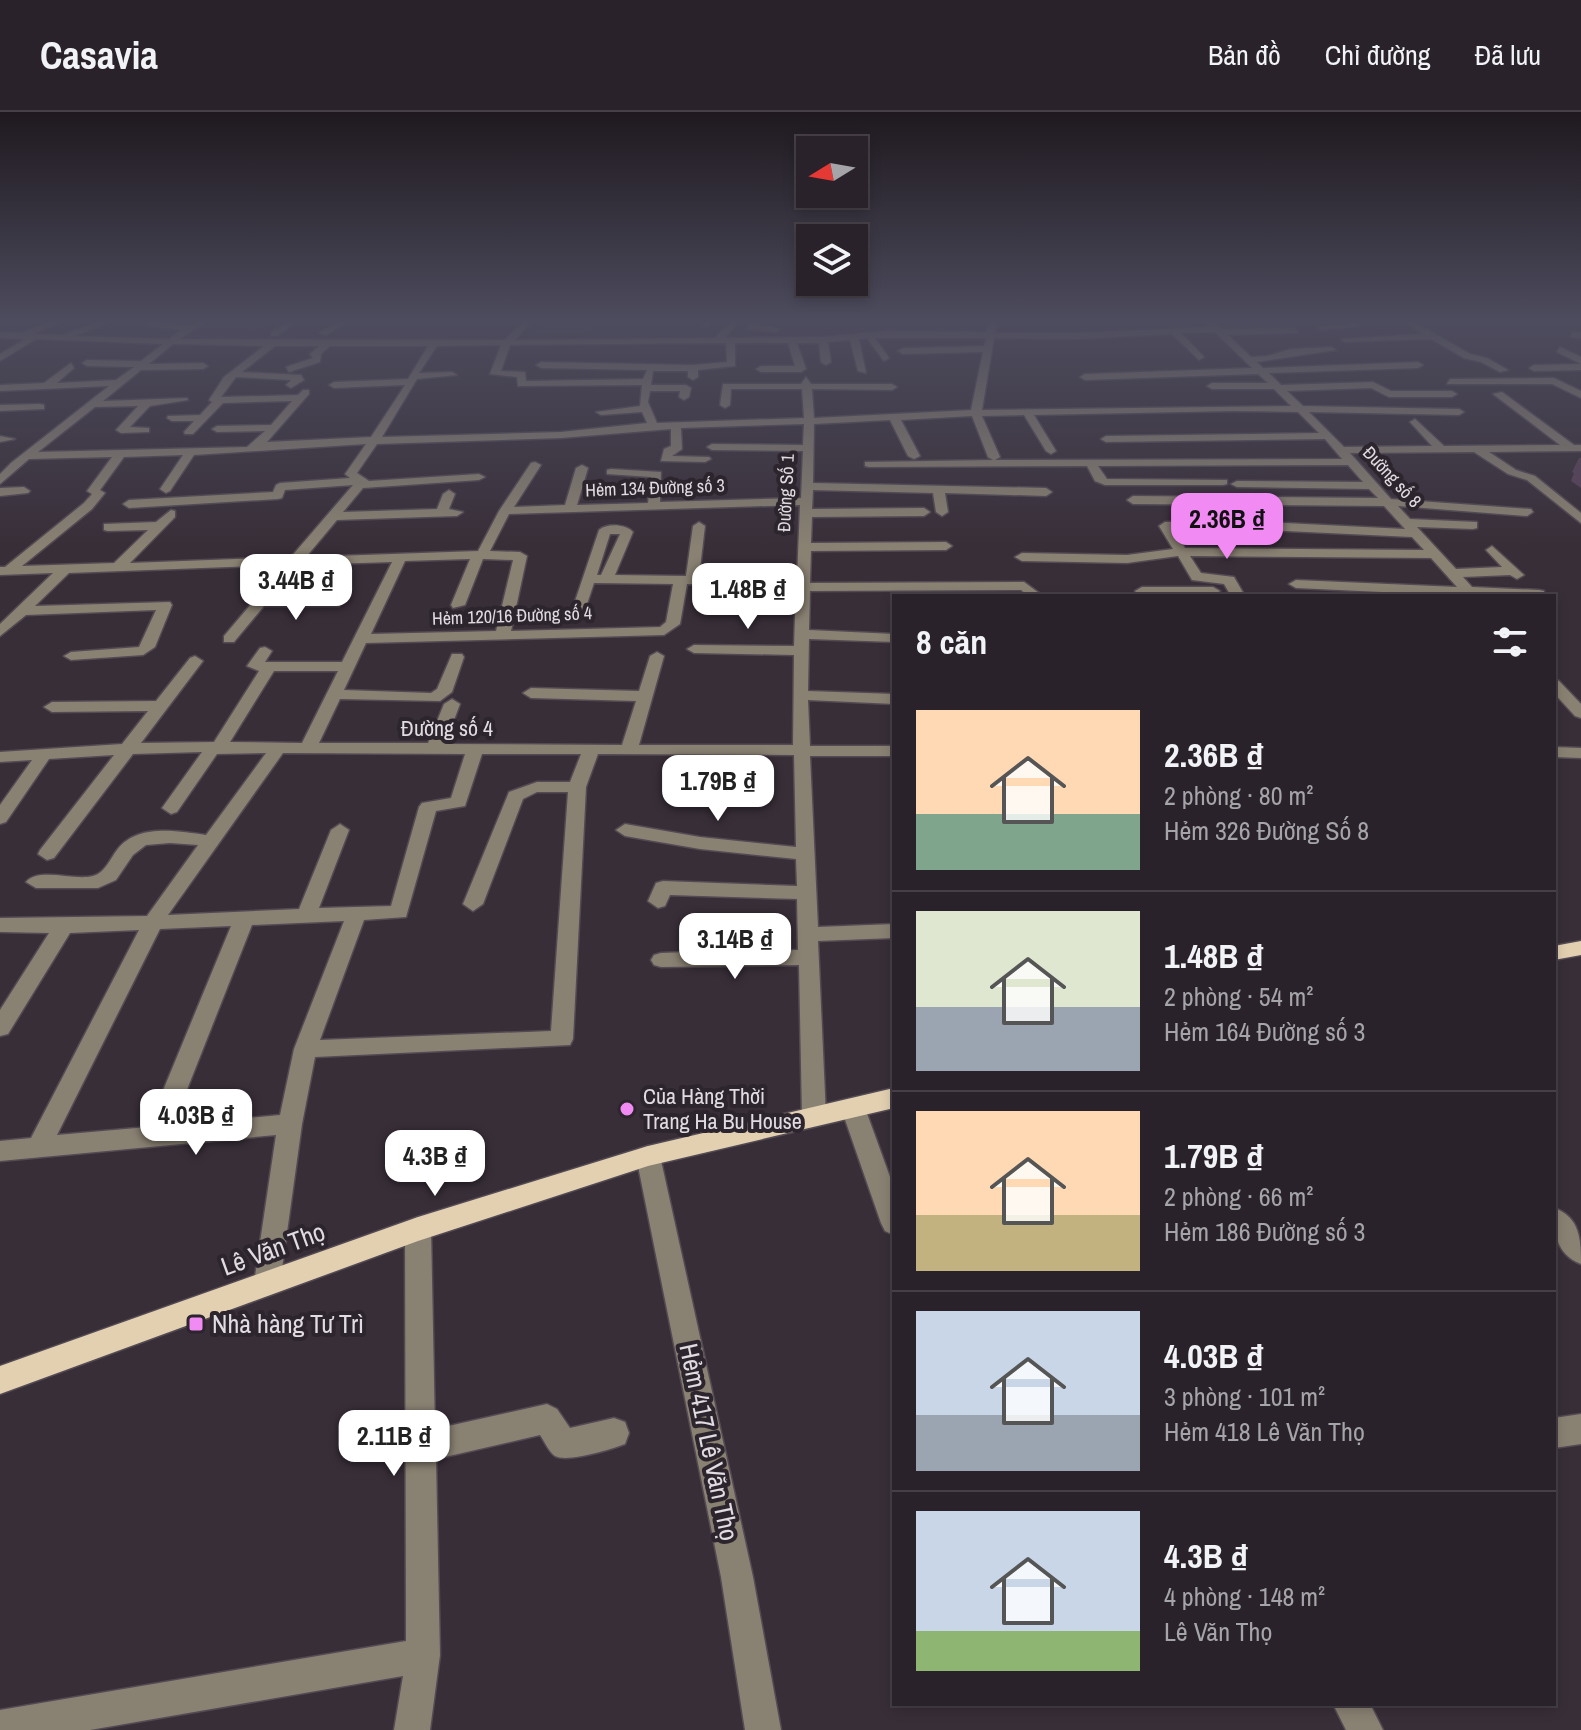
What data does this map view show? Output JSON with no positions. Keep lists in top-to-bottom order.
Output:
{
  "streets": {
    "main road": ["Lê Văn Thọ"],
    "street": [
      "Đường số 8",
      "Hẻm 134 Đường số 3",
      "Đường Số 1",
      "Hẻm 120/16 Đường số 4",
      "Đường số 4",
      "Hẻm 417 Lê Văn Thọ"
    ]
  },
  "crossings": [
    ["Hẻm 134 Đường số 3", "Đường Số 1"],
    ["Đường Số 1", "Đường số 4"],
    ["Đường Số 1", "Lê Văn Thọ"],
    ["Lê Văn Thọ", "Hẻm 417 Lê Văn Thọ"]
  ],
  "places": {
    "other": ["Của Hàng Thời Trang Ha Bu House"],
    "transit": ["Nhà hàng Tư Trì"]
  },
  "north": "left",
  "page": {
    "header": "Casavia",
    "nav": ["Bản đồ", "Chỉ đường", "Đã lưu"],
    "price": [
      "2.36B ₫",
      "3.44B ₫",
      "1.48B ₫",
      "1.79B ₫",
      "3.14B ₫",
      "4.03B ₫",
      "4.3B ₫",
      "2.11B ₫"
    ],
    "heading": "8 căn",
    "list": [
      {
        "name": "2.36B ₫",
        "note": "2 phòng · 80 m² · Hẻm 326 Đường Số 8"
      },
      {
        "name": "1.48B ₫",
        "note": "2 phòng · 54 m² · Hẻm 164 Đường số 3"
      },
      {
        "name": "1.79B ₫",
        "note": "2 phòng · 66 m² · Hẻm 186 Đường số 3"
      },
      {
        "name": "4.03B ₫",
        "note": "3 phòng · 101 m² · Hẻm 418 Lê Văn Thọ"
      },
      {
        "name": "4.3B ₫",
        "note": "4 phòng · 148 m² · Lê Văn Thọ"
      }
    ]
  }
}
